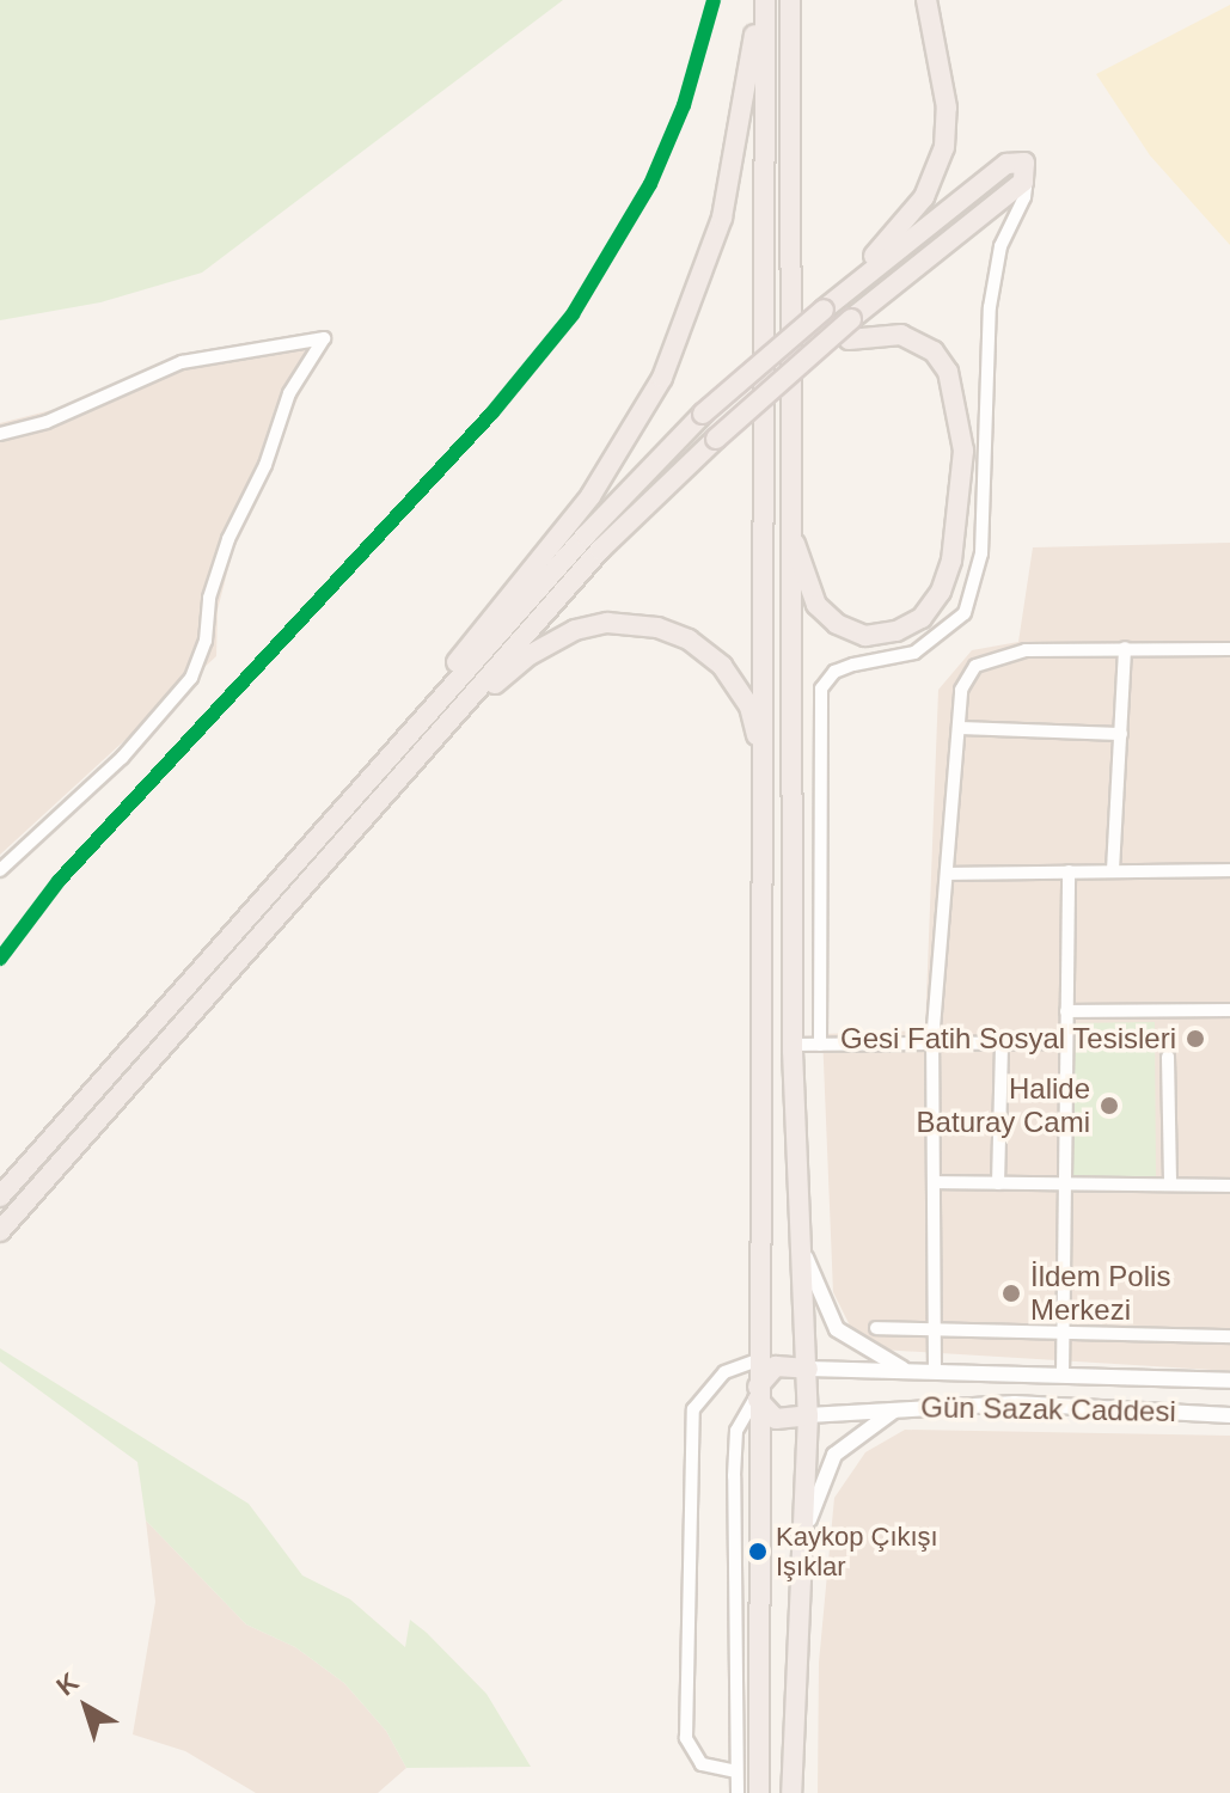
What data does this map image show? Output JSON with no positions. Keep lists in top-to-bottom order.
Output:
{
  "streets": {
    "street": ["Gün Sazak Caddesi"]
  },
  "places": [
    "Gesi Fatih Sosyal Tesisleri",
    "Halide Baturay Cami",
    "İldem Polis Merkezi",
    "Kaykop Çıkışı Işıklar"
  ],
  "north": "top left"
}
